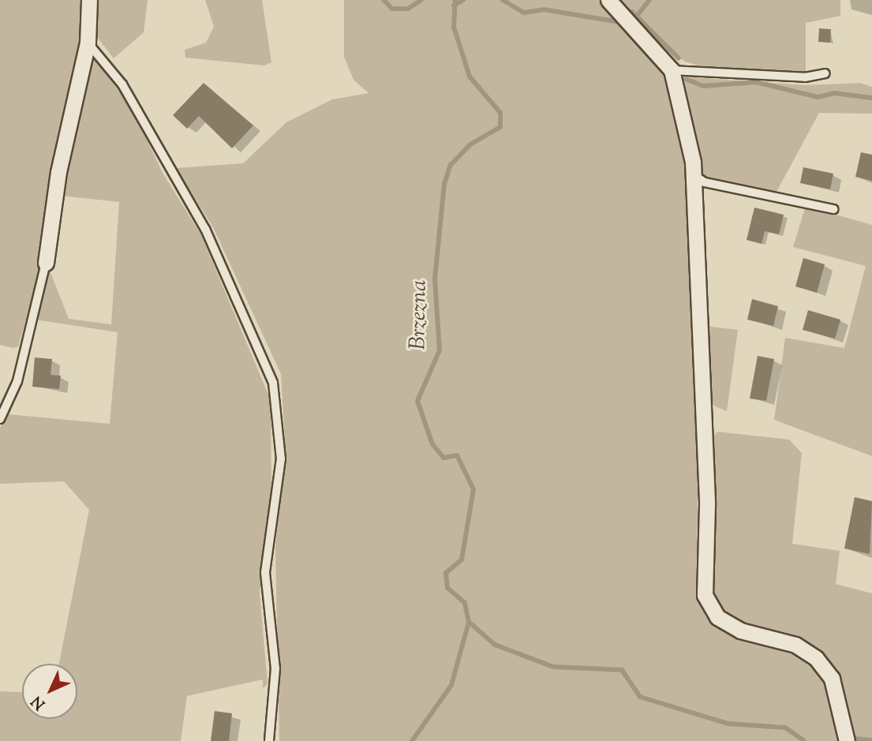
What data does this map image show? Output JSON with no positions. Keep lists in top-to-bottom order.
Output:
{
  "water": ["Brzezna"],
  "north": "bottom left"
}
